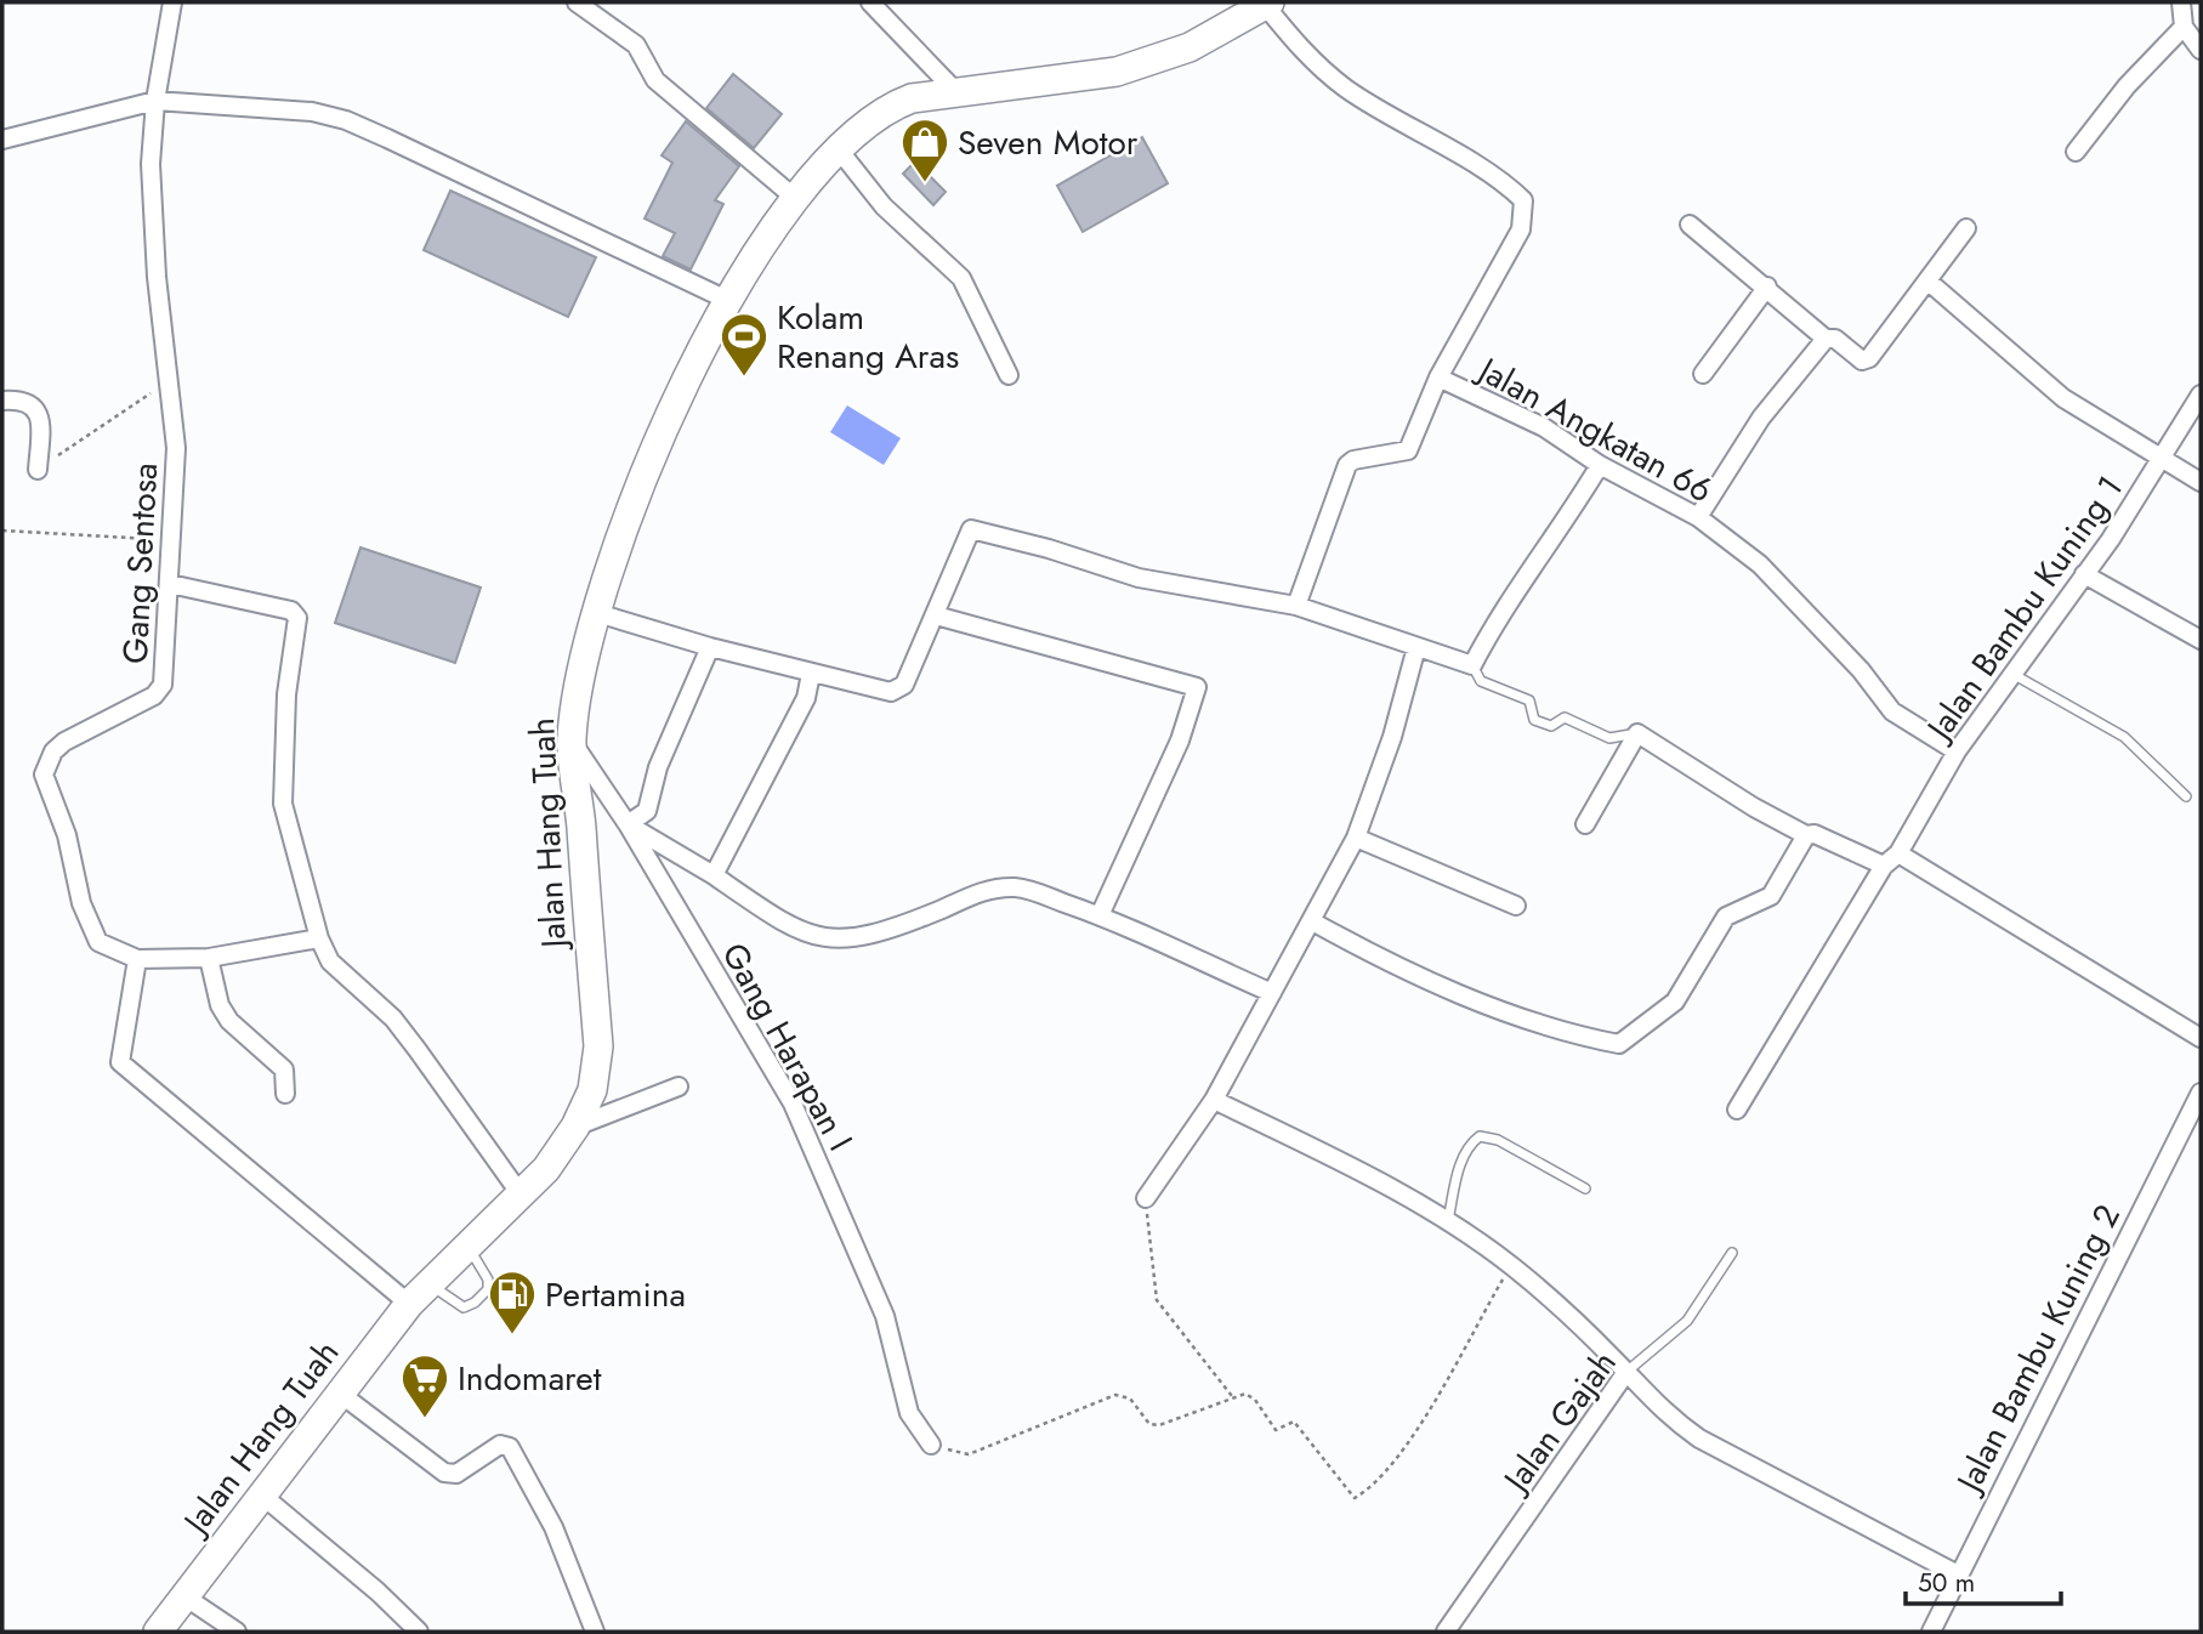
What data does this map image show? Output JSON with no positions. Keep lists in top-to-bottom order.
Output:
{
  "streets": {
    "main road": ["Jalan Hang Tuah"],
    "street": [
      "Jalan Angkatan 66",
      "Gang Sentosa",
      "Jalan Bambu Kuning 1",
      "Gang Harapan I",
      "Jalan Bambu Kuning 2",
      "Jalan Gajah"
    ]
  },
  "crossings": [
    ["Jalan Angkatan 66", "Jalan Bambu Kuning 1"],
    ["Jalan Angkatan 66", "Jalan Hang Tuah"],
    ["Jalan Hang Tuah", "Gang Harapan I"]
  ],
  "places": {
    "shop": ["Seven Motor"],
    "sports": ["Kolam Renang Aras"],
    "fuel station": ["Pertamina"],
    "supermarket": ["Indomaret"]
  },
  "scale_bar": "50 m"
}
